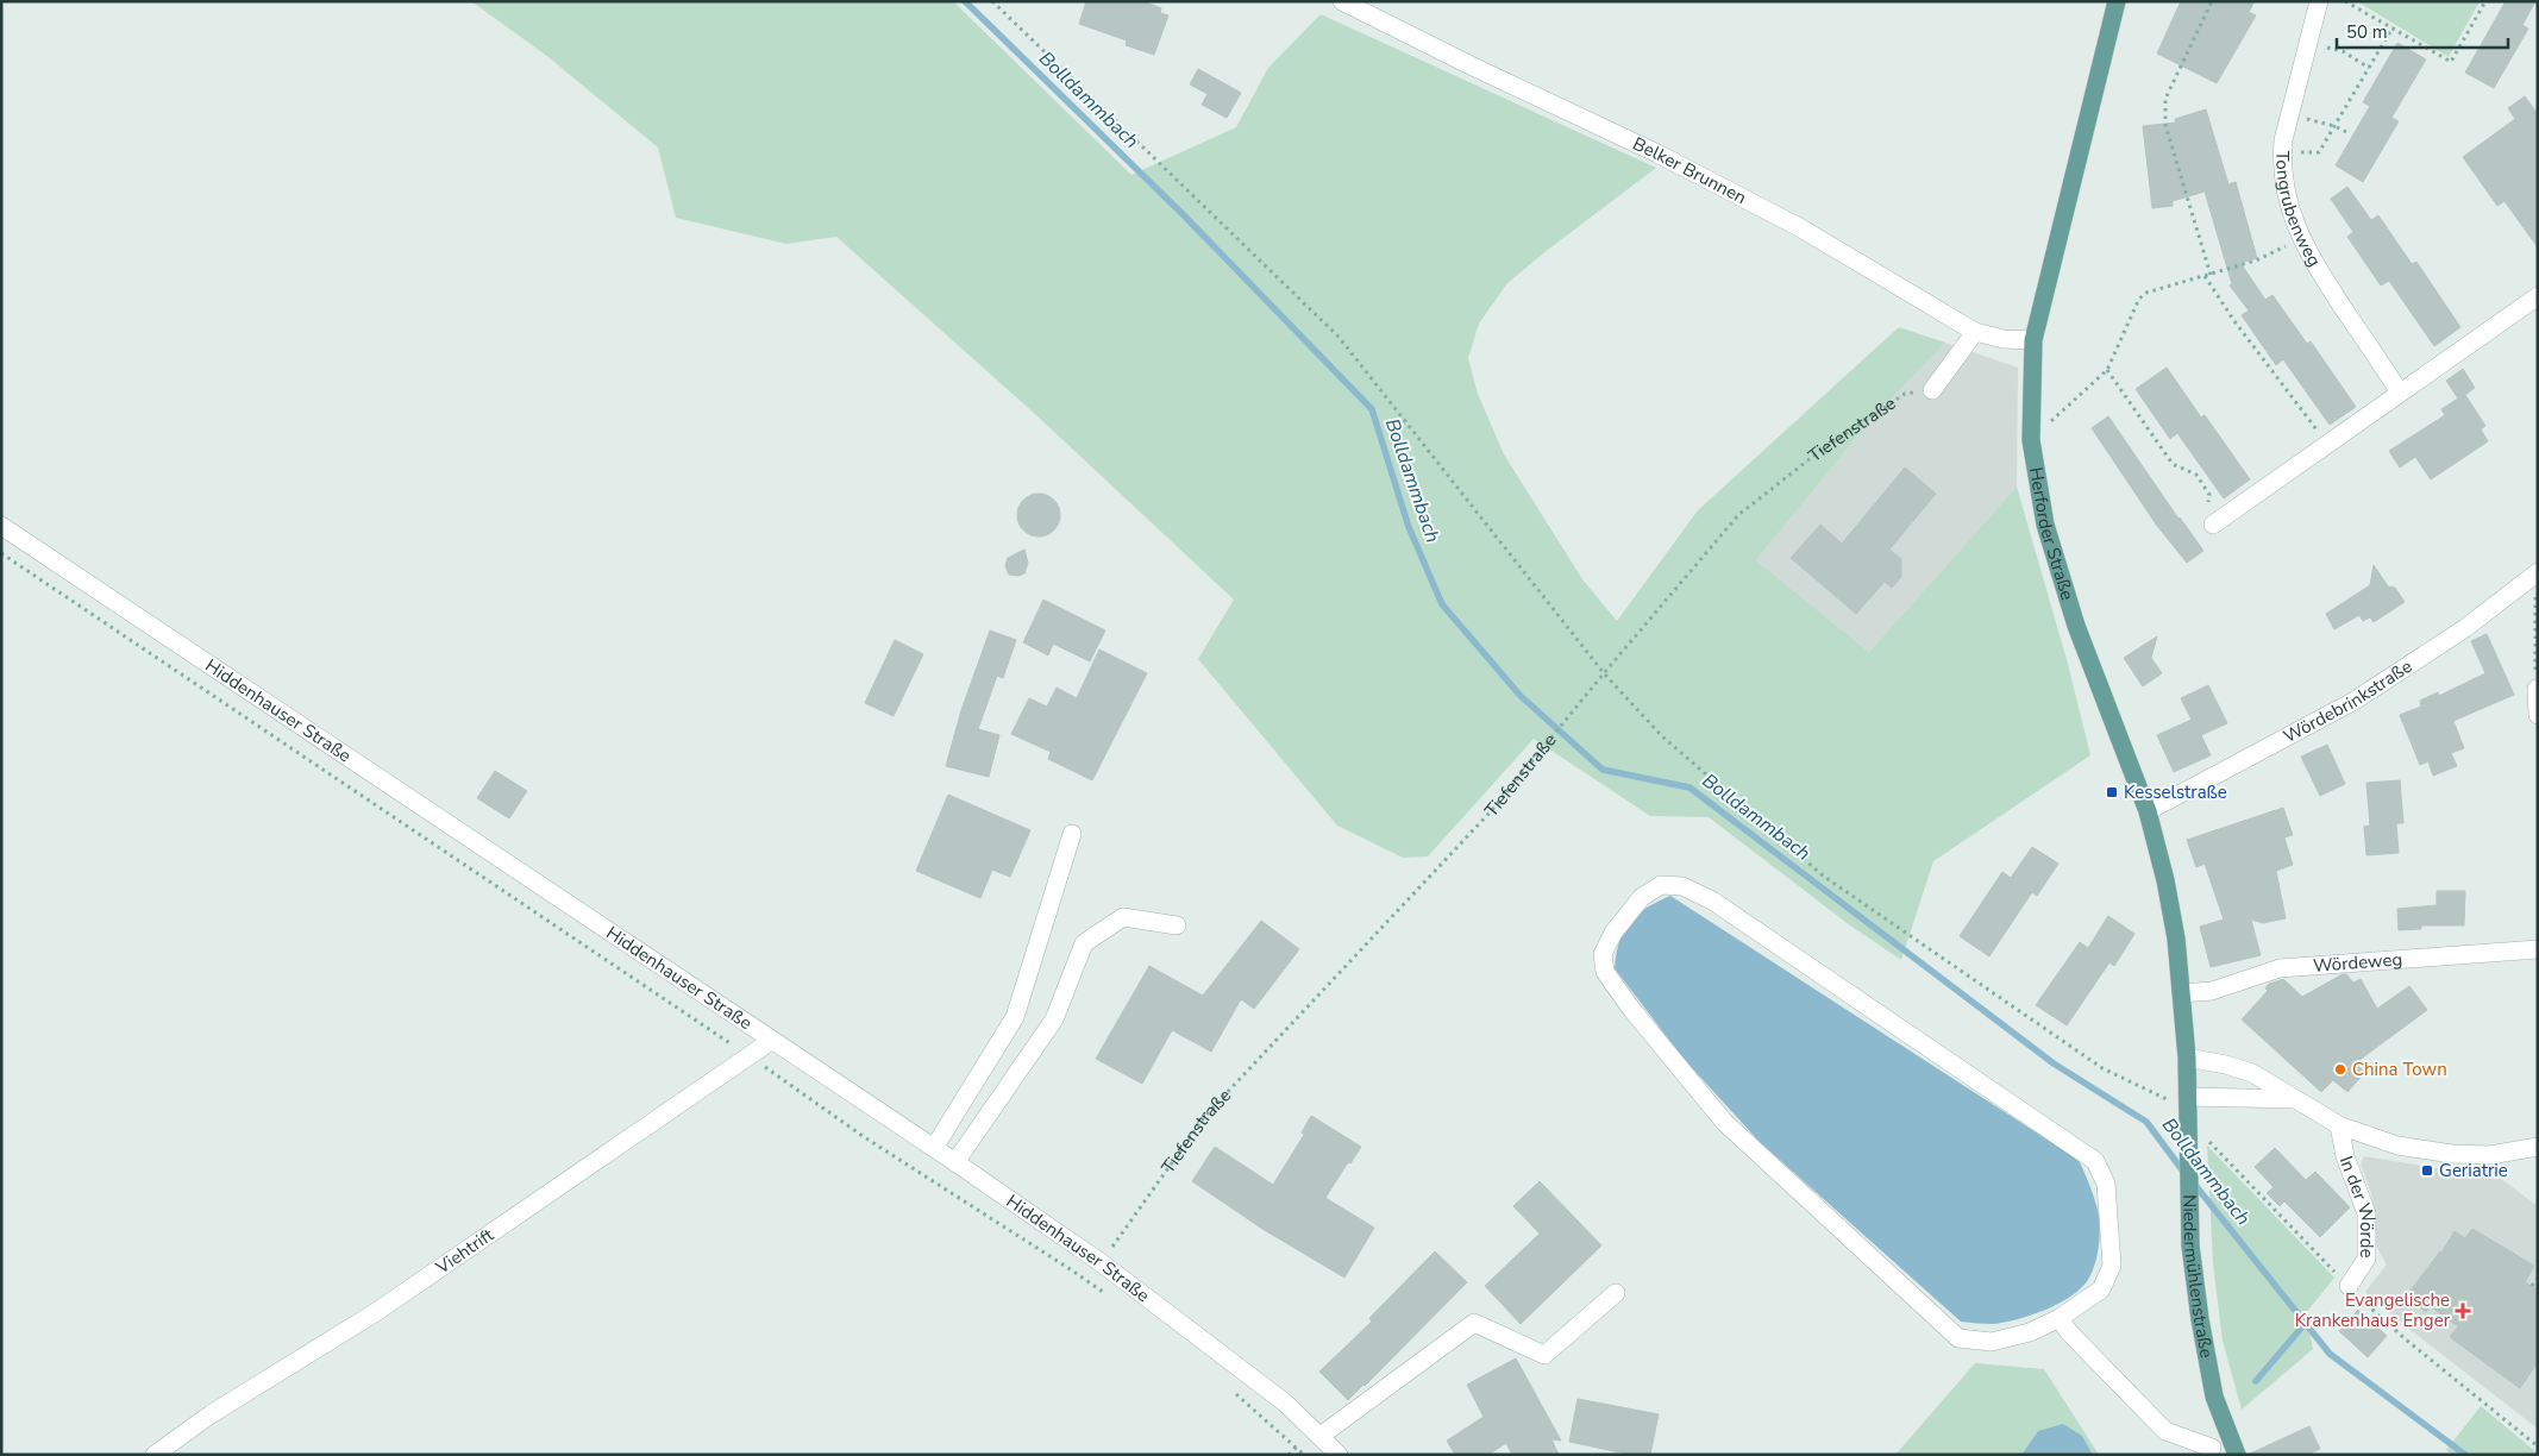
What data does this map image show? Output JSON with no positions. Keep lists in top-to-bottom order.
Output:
{
  "streets": {
    "main road": ["Herforder Straße", "Niedermühlenstraße"],
    "street": [
      "Belker Brunnen",
      "Tongrubenweg",
      "Wördebrinkstraße",
      "Hiddenhauser Straße",
      "Wördeweg",
      "In der Wörde",
      "Viehtrift"
    ],
    "path": ["Tiefenstraße"]
  },
  "crossings": [
    ["Belker Brunnen", "Herforder Straße"],
    ["Tiefenstraße", "Hiddenhauser Straße"],
    ["Herforder Straße", "Wördebrinkstraße"],
    ["Herforder Straße", "Wördeweg"],
    ["Herforder Straße", "Niedermühlenstraße"],
    ["Hiddenhauser Straße", "Viehtrift"]
  ],
  "water": ["Bolldammbach"],
  "places": {
    "transit": ["Kesselstraße", "Geriatrie"],
    "other": ["China Town"],
    "health": ["Evangelische Krankenhaus Enger"]
  },
  "scale_bar": "50 m"
}
